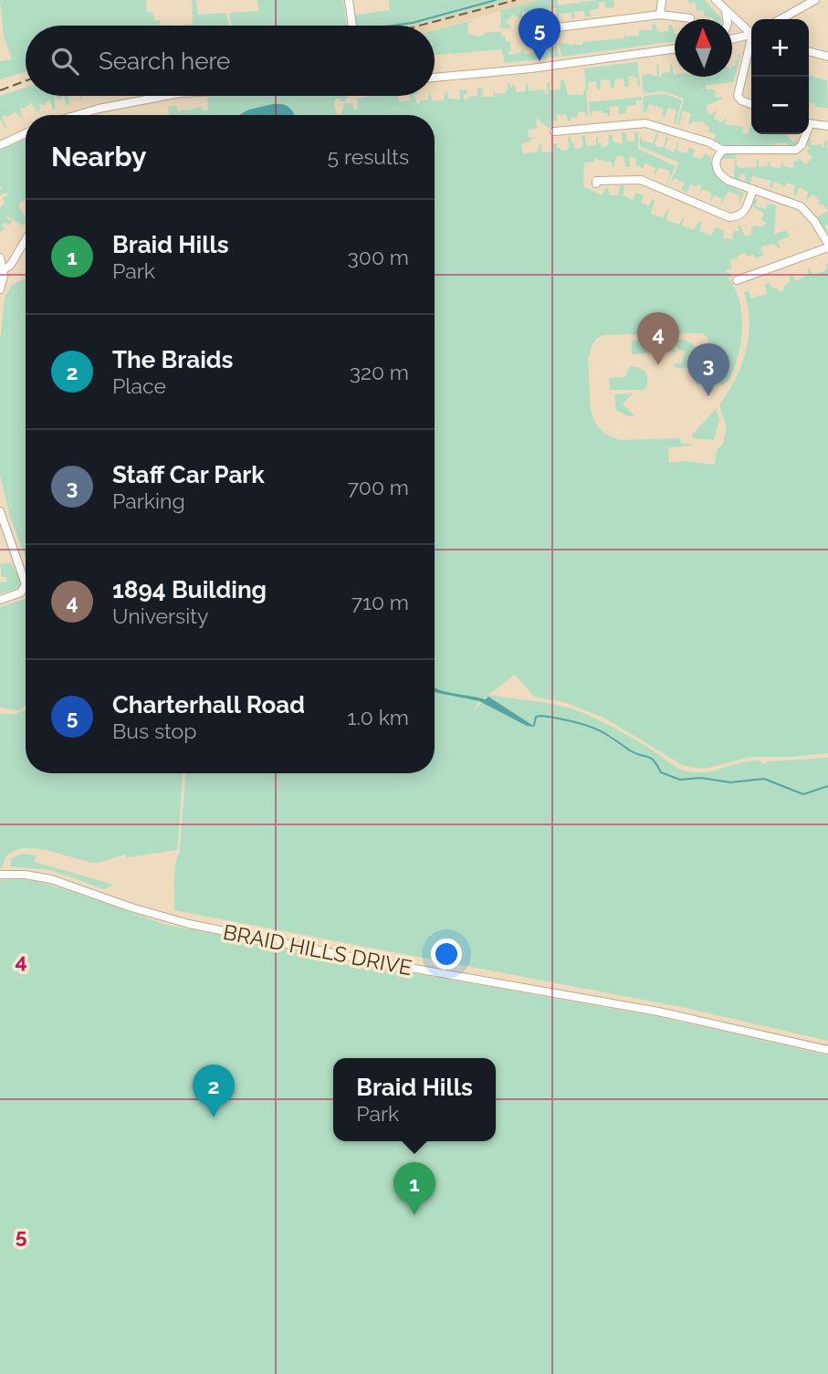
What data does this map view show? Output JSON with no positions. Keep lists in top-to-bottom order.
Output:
{
  "streets": {
    "street": ["BRAID HILLS DRIVE"]
  },
  "north": "top",
  "page": {
    "pins": [
      "5",
      "4",
      "3",
      "2",
      "1"
    ],
    "map_buttons": ["+", "−"],
    "search": "Search here",
    "heading": ["Nearby", "5 results"],
    "list": [
      {
        "mark": "1",
        "name": "Braid Hills",
        "note": "Park",
        "value": "300 m"
      },
      {
        "mark": "2",
        "name": "The Braids",
        "note": "Place",
        "value": "320 m"
      },
      {
        "mark": "3",
        "name": "Staff Car Park",
        "note": "Parking",
        "value": "700 m"
      },
      {
        "mark": "4",
        "name": "1894 Building",
        "note": "University",
        "value": "710 m"
      },
      {
        "mark": "5",
        "name": "Charterhall Road",
        "note": "Bus stop",
        "value": "1.0 km"
      }
    ],
    "popup": ["Braid Hills", "Park"]
  },
  "grid": {
    "rows": ["4", "5"]
  }
}
